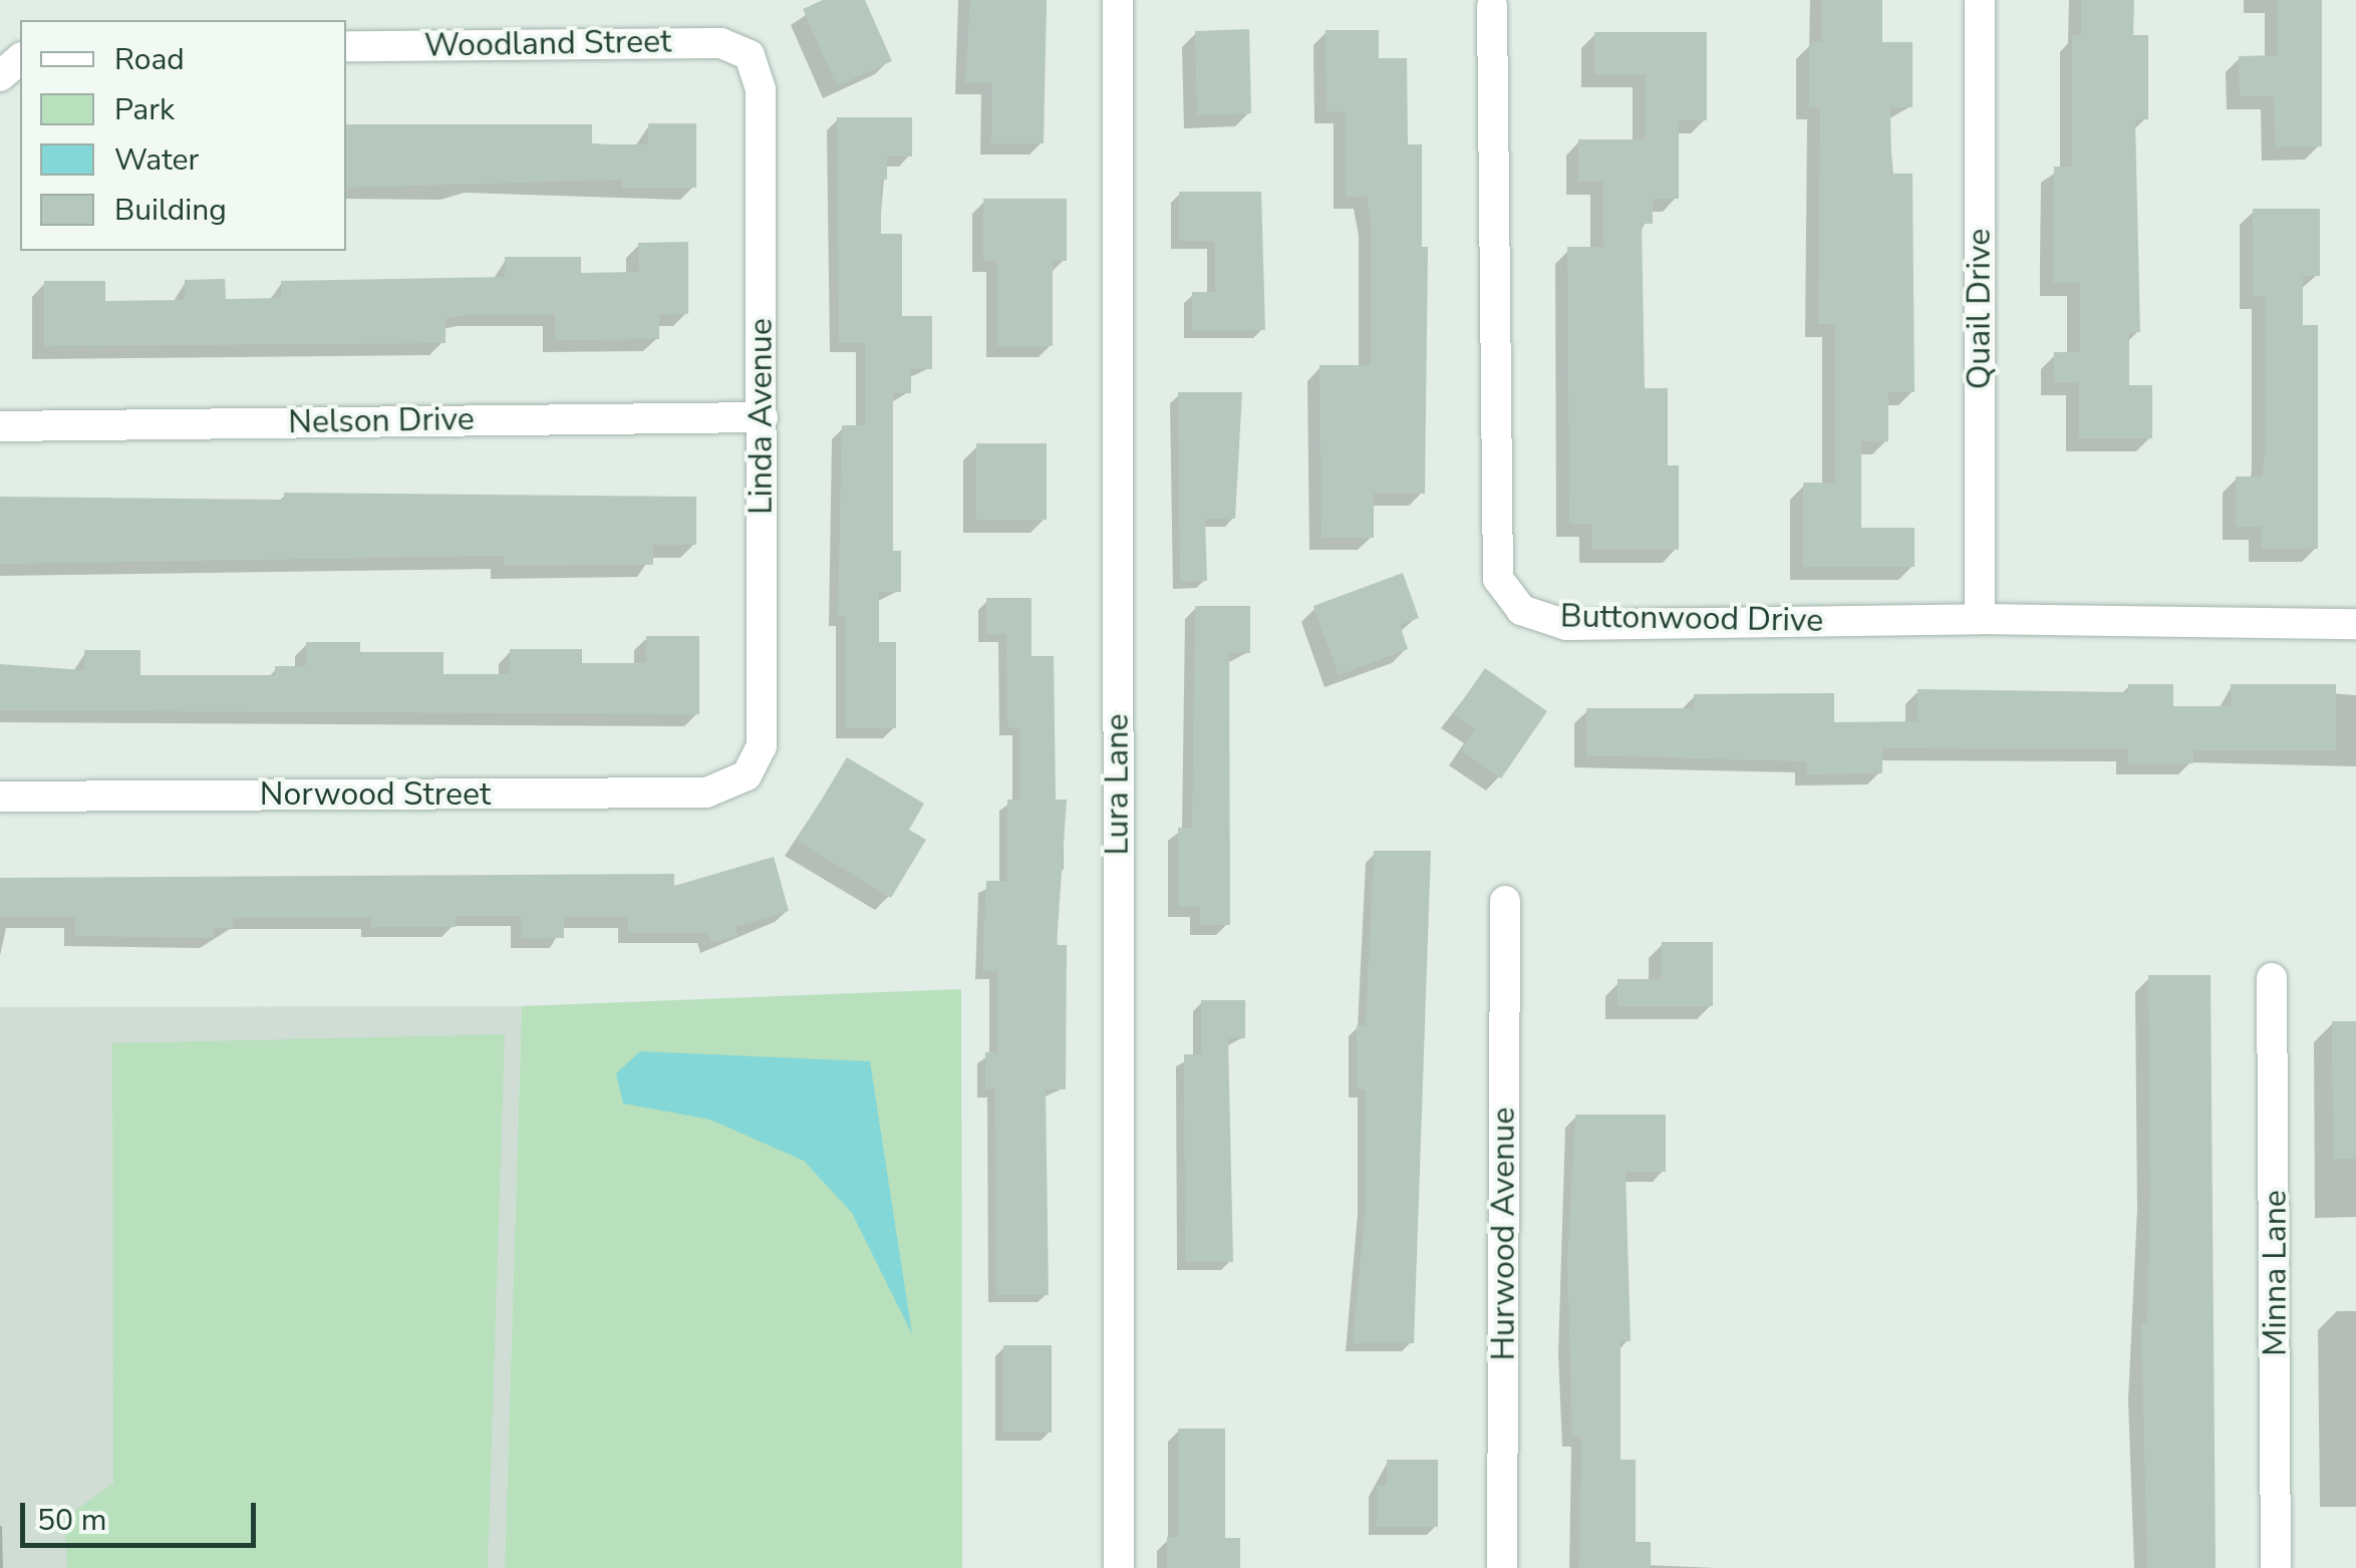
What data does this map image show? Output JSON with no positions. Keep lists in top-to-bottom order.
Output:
{
  "streets": {
    "street": [
      "Woodland Street",
      "Quail Drive",
      "Linda Avenue",
      "Nelson Drive",
      "Buttonwood Drive",
      "Lura Lane",
      "Norwood Street",
      "Hurwood Avenue",
      "Minna Lane"
    ]
  },
  "crossings": [
    ["Woodland Street", "Linda Avenue"],
    ["Quail Drive", "Buttonwood Drive"],
    ["Linda Avenue", "Nelson Drive"],
    ["Linda Avenue", "Norwood Street"]
  ],
  "legend": [
    "Road",
    "Park",
    "Water",
    "Building"
  ],
  "scale_bar": "50 m"
}
